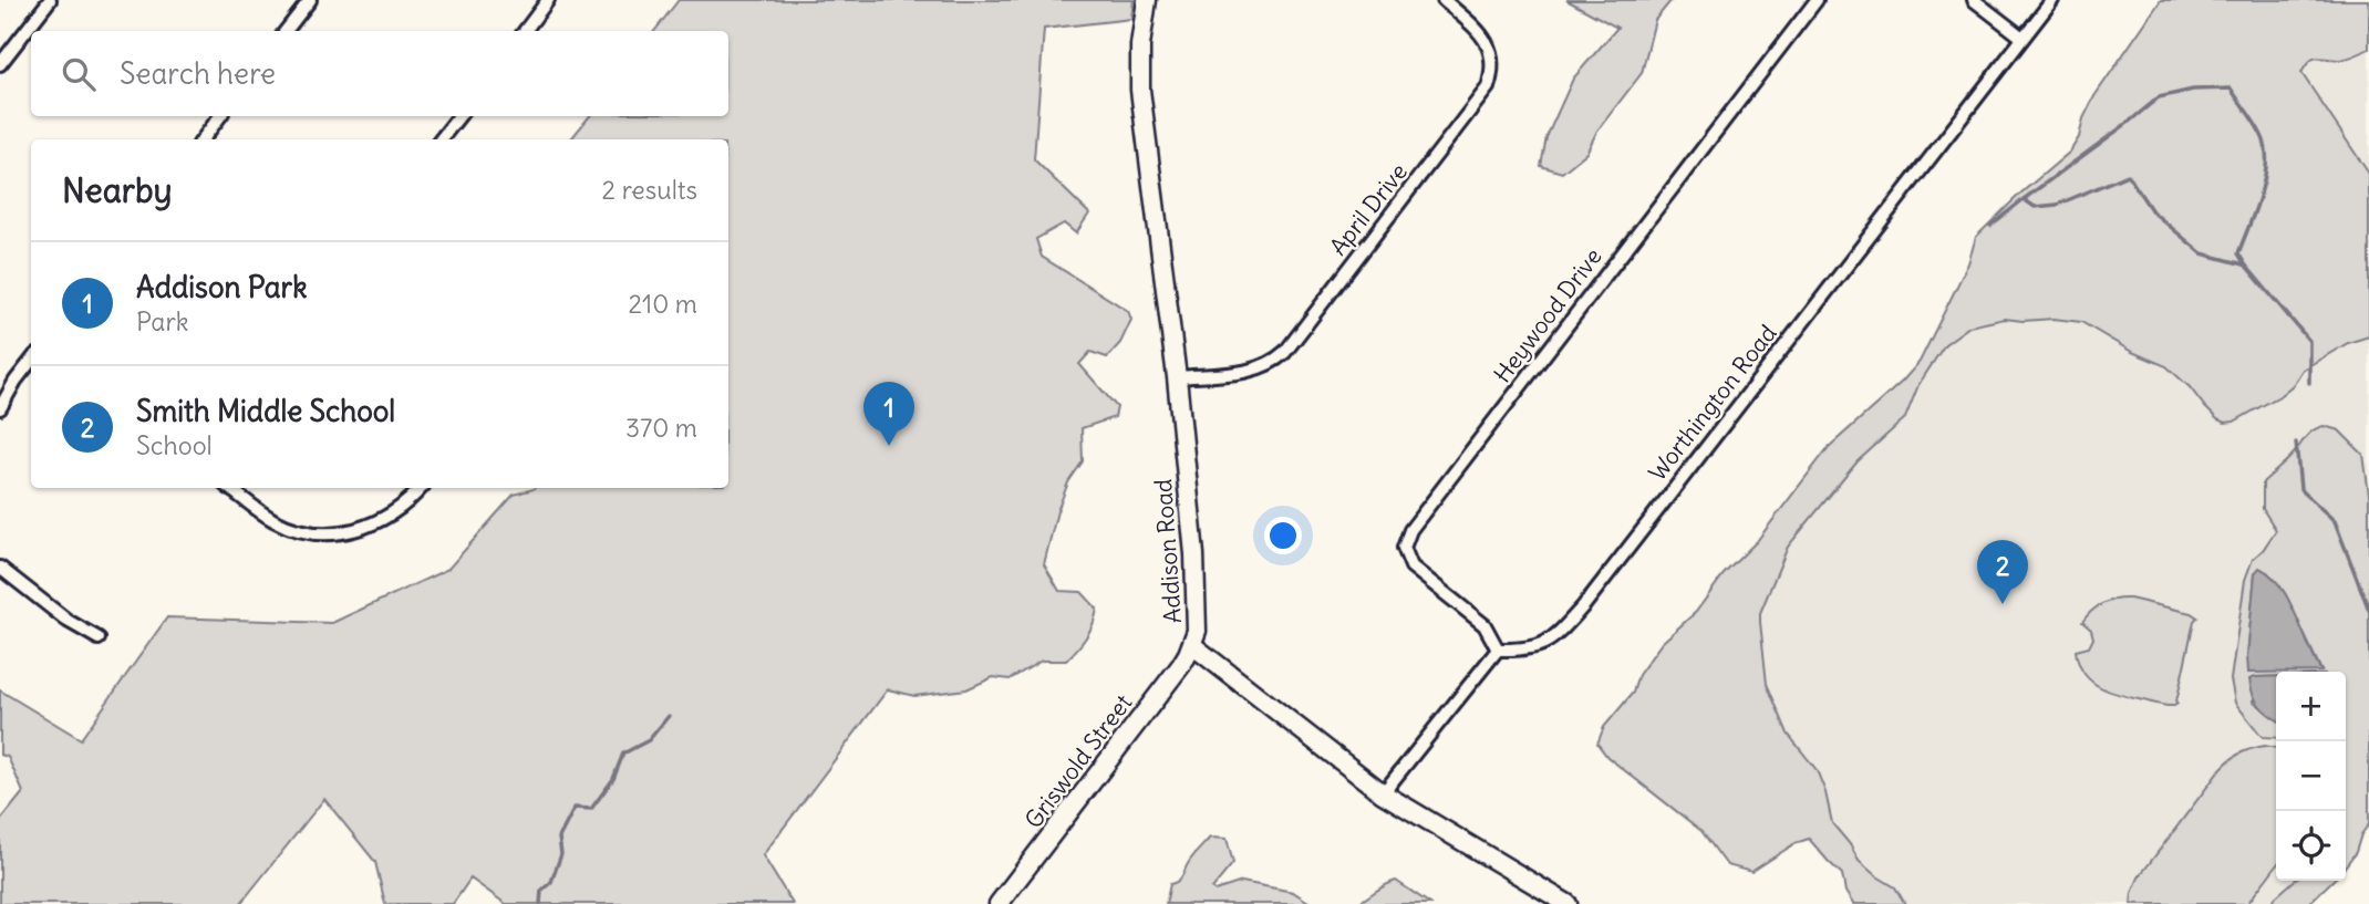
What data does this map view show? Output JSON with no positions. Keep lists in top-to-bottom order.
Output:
{
  "streets": {
    "main road": ["Addison Road", "Griswold Street"],
    "street": ["April Drive", "Heywood Drive", "Worthington Road"]
  },
  "crossings": [
    ["April Drive", "Addison Road"],
    ["Heywood Drive", "Worthington Road"],
    ["Addison Road", "Griswold Street"]
  ],
  "page": {
    "search": "Search here",
    "heading": ["Nearby", "2 results"],
    "list": [
      {
        "mark": "1",
        "name": "Addison Park",
        "note": "Park",
        "value": "210 m"
      },
      {
        "mark": "2",
        "name": "Smith Middle School",
        "note": "School",
        "value": "370 m"
      }
    ],
    "pins": ["1", "2"],
    "map_buttons": ["+", "−"]
  }
}
